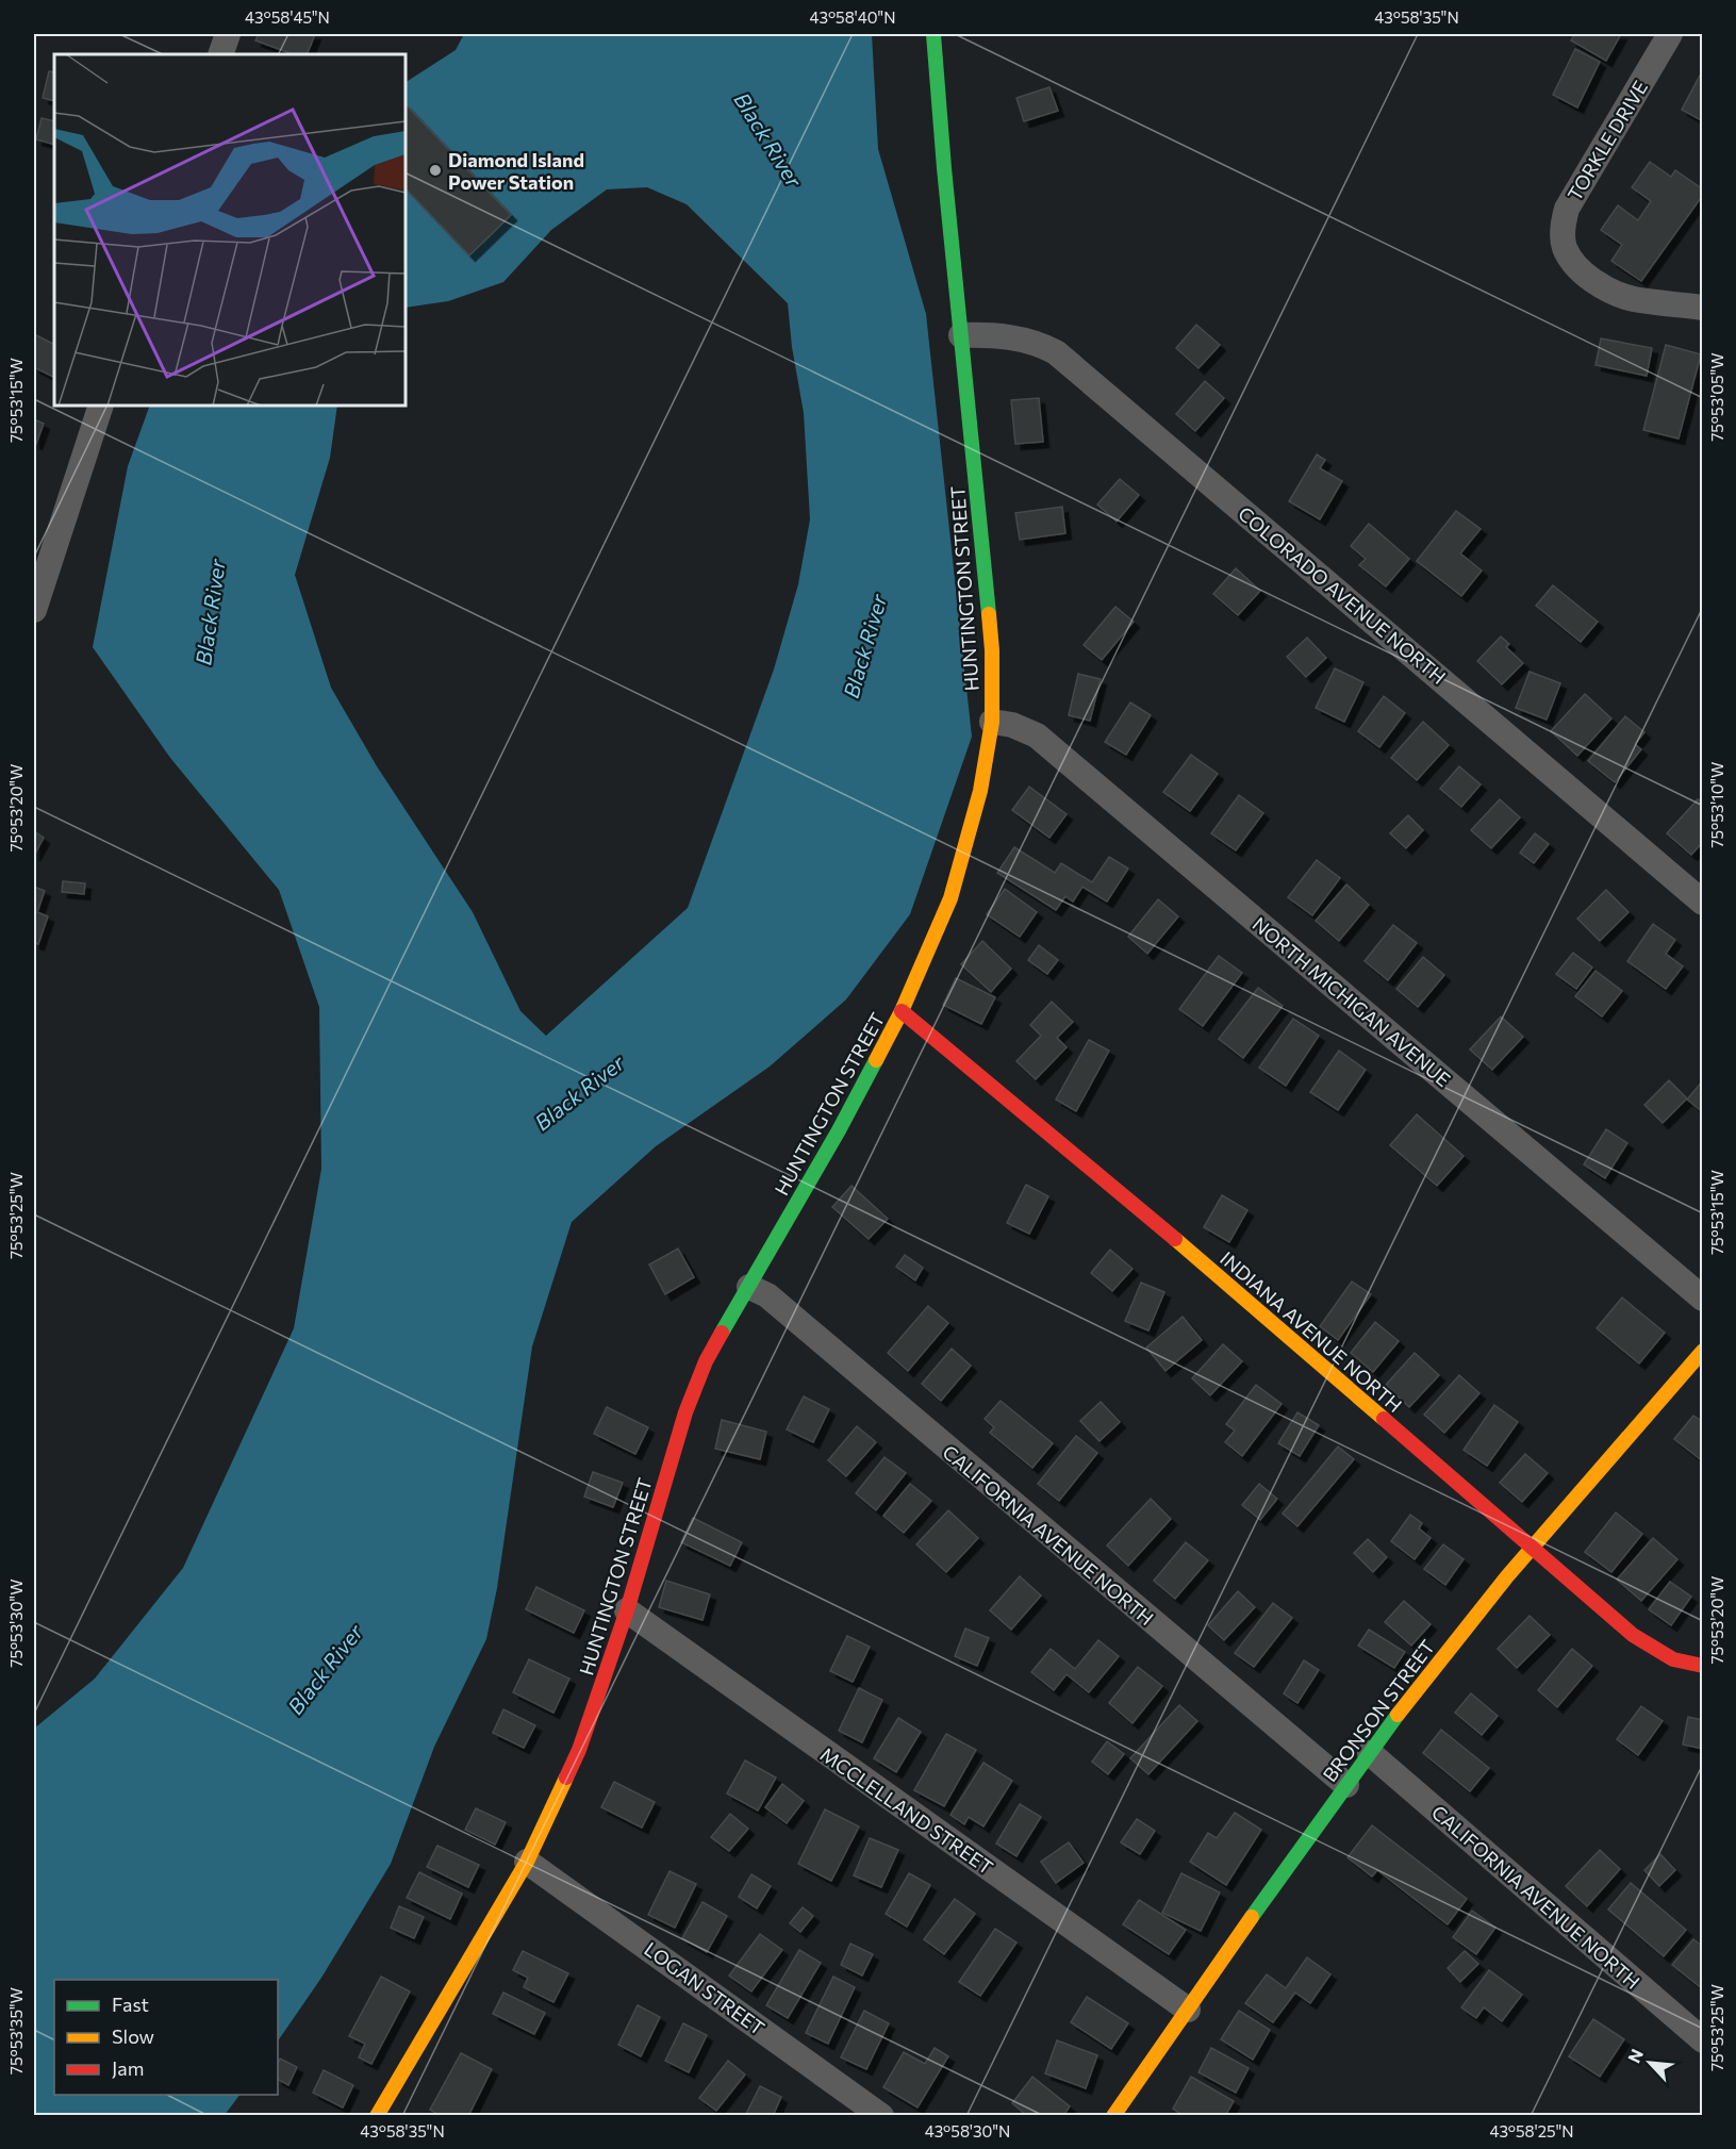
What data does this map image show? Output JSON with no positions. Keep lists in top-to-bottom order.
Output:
{
  "streets": {
    "street": [
      "TORKLE DRIVE",
      "HUNTINGTON STREET",
      "COLORADO AVENUE NORTH",
      "NORTH MICHIGAN AVENUE",
      "INDIANA AVENUE NORTH",
      "CALIFORNIA AVENUE NORTH",
      "BRONSON STREET",
      "MCCLELLAND STREET",
      "LOGAN STREET"
    ]
  },
  "crossings": [
    ["HUNTINGTON STREET", "COLORADO AVENUE NORTH"],
    ["HUNTINGTON STREET", "NORTH MICHIGAN AVENUE"],
    ["HUNTINGTON STREET", "INDIANA AVENUE NORTH"],
    ["HUNTINGTON STREET", "CALIFORNIA AVENUE NORTH"],
    ["HUNTINGTON STREET", "MCCLELLAND STREET"],
    ["HUNTINGTON STREET", "LOGAN STREET"],
    ["INDIANA AVENUE NORTH", "BRONSON STREET"],
    ["CALIFORNIA AVENUE NORTH", "BRONSON STREET"],
    ["BRONSON STREET", "MCCLELLAND STREET"]
  ],
  "water": ["Black River"],
  "places": ["Diamond Island Power Station"],
  "legend": ["Fast", "Slow", "Jam"],
  "north": "top left",
  "coordinates": [
    "43°58'45\"N",
    "43°58'40\"N",
    "43°58'35\"N",
    "75°53'05\"W",
    "75°53'15\"W",
    "75°53'10\"W",
    "75°53'20\"W",
    "75°53'25\"W",
    "75°53'30\"W",
    "75°53'35\"W",
    "43°58'30\"N",
    "43°58'25\"N"
  ]
}
